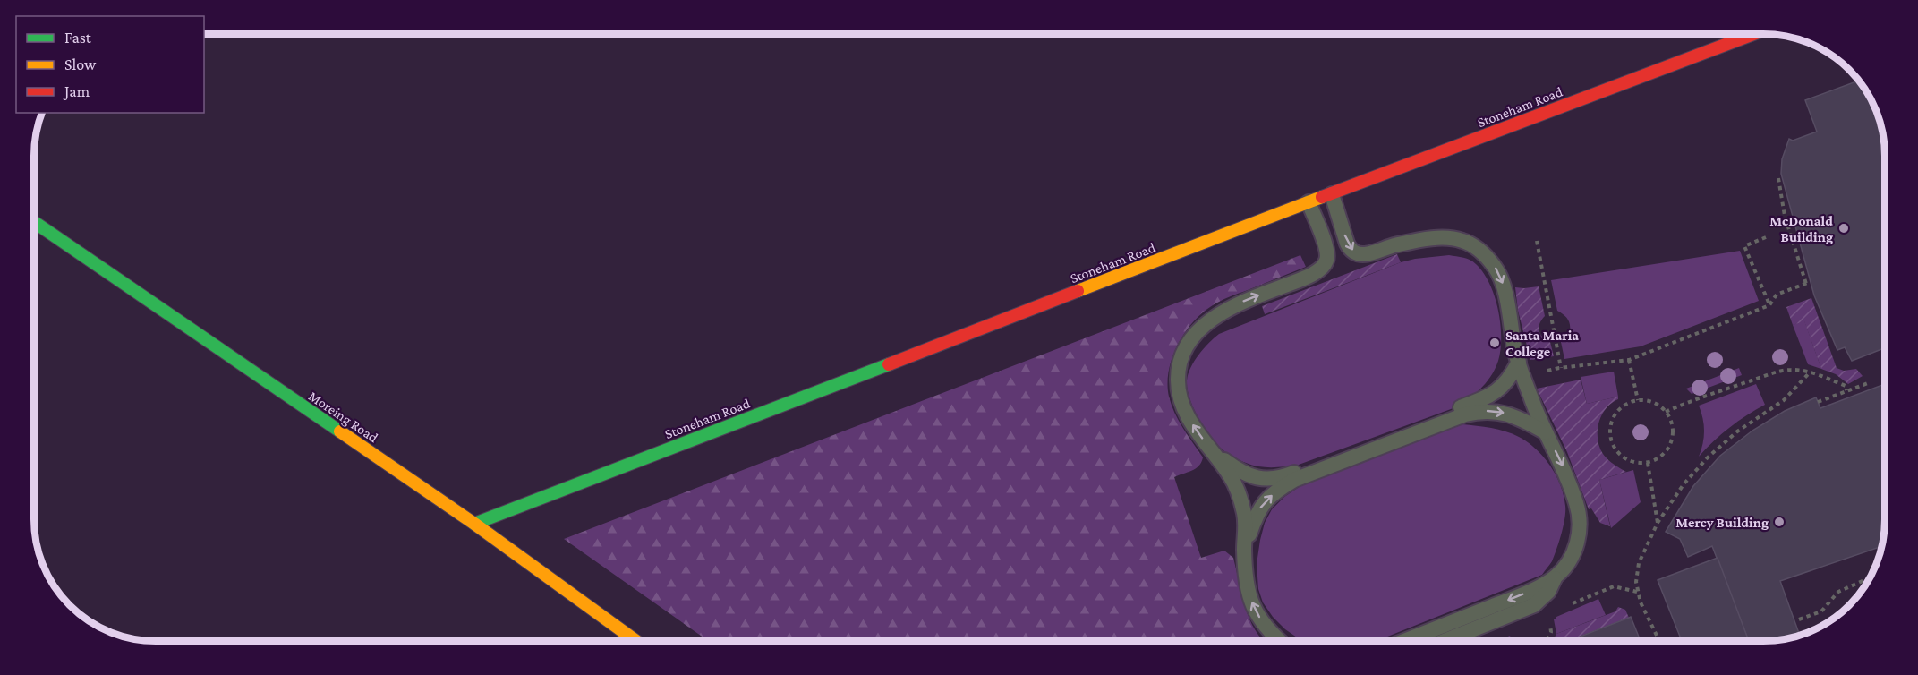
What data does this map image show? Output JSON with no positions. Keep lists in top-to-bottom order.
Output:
{
  "streets": {
    "street": ["Stoneham Road", "Moreing Road"]
  },
  "crossings": [
    ["Stoneham Road", "Moreing Road"]
  ],
  "places": ["McDonald Building", "Santa Maria College", "Mercy Building"],
  "legend": ["Fast", "Slow", "Jam"]
}
